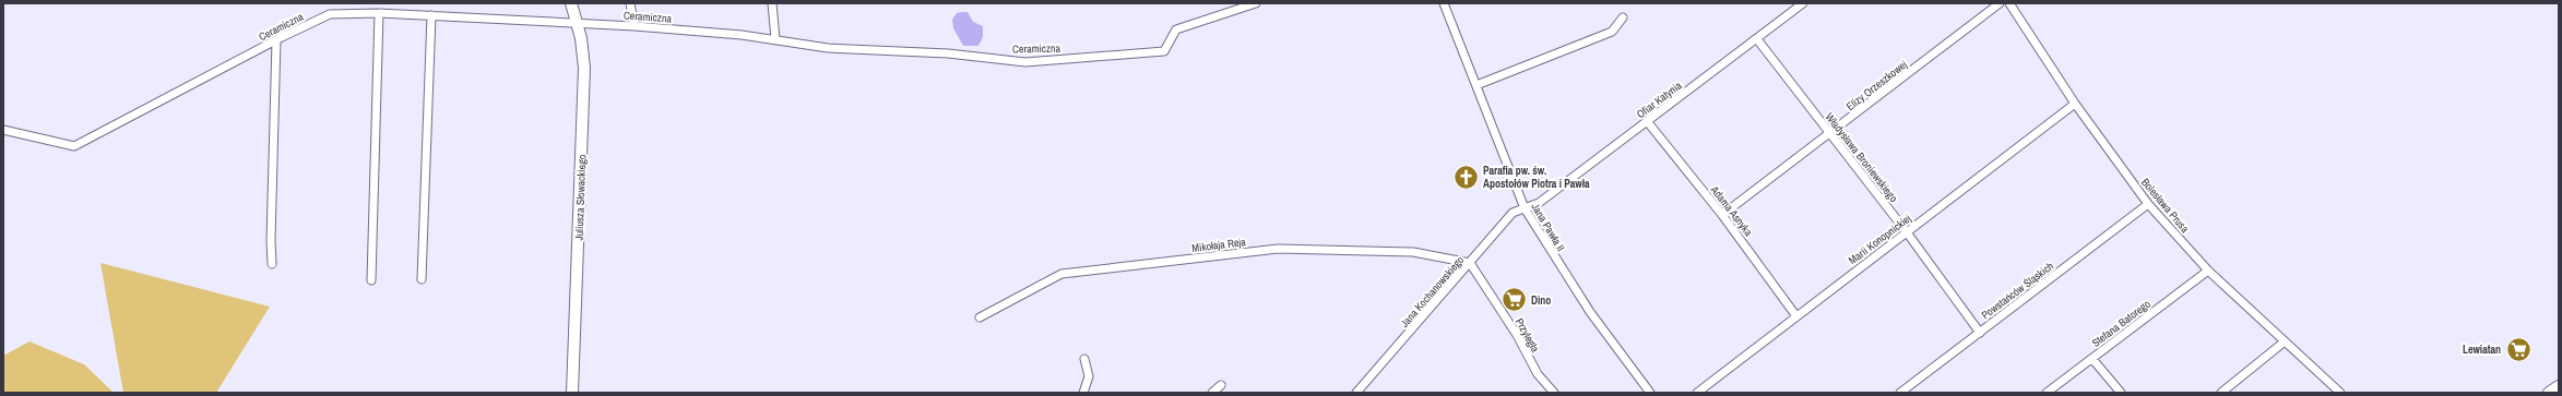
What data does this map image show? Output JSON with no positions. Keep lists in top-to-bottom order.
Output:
{
  "streets": {
    "street": [
      "Ceramiczna",
      "Elizy Orzeszkowej",
      "Ofiar Katynia",
      "Władysława Broniewskiego",
      "Juliusza Słowackiego",
      "Bolesława Prusa",
      "Adama Asnyka",
      "Jana Pawła II",
      "Marii Konopnickiej",
      "Mikołaja Reja",
      "Powstańców Śląskich",
      "Jana Kochanowskiego",
      "Stefana Batorego",
      "Przyległa"
    ]
  },
  "crossings": [
    ["Ceramiczna", "Juliusza Słowackiego"],
    ["Elizy Orzeszkowej", "Władysława Broniewskiego"],
    ["Elizy Orzeszkowej", "Adama Asnyka"],
    ["Ofiar Katynia", "Władysława Broniewskiego"],
    ["Ofiar Katynia", "Adama Asnyka"],
    ["Ofiar Katynia", "Jana Pawła II"],
    ["Ofiar Katynia", "Jana Kochanowskiego"],
    ["Władysława Broniewskiego", "Marii Konopnickiej"],
    ["Władysława Broniewskiego", "Powstańców Śląskich"],
    ["Bolesława Prusa", "Marii Konopnickiej"],
    ["Bolesława Prusa", "Powstańców Śląskich"],
    ["Bolesława Prusa", "Stefana Batorego"],
    ["Adama Asnyka", "Marii Konopnickiej"],
    ["Jana Pawła II", "Jana Kochanowskiego"],
    ["Mikołaja Reja", "Jana Kochanowskiego"],
    ["Mikołaja Reja", "Przyległa"],
    ["Jana Kochanowskiego", "Przyległa"]
  ],
  "places": {
    "church": ["Parafia pw. św. Apostołów Piotra i Pawła"],
    "supermarket": ["Dino", "Lewiatan"]
  }
}
